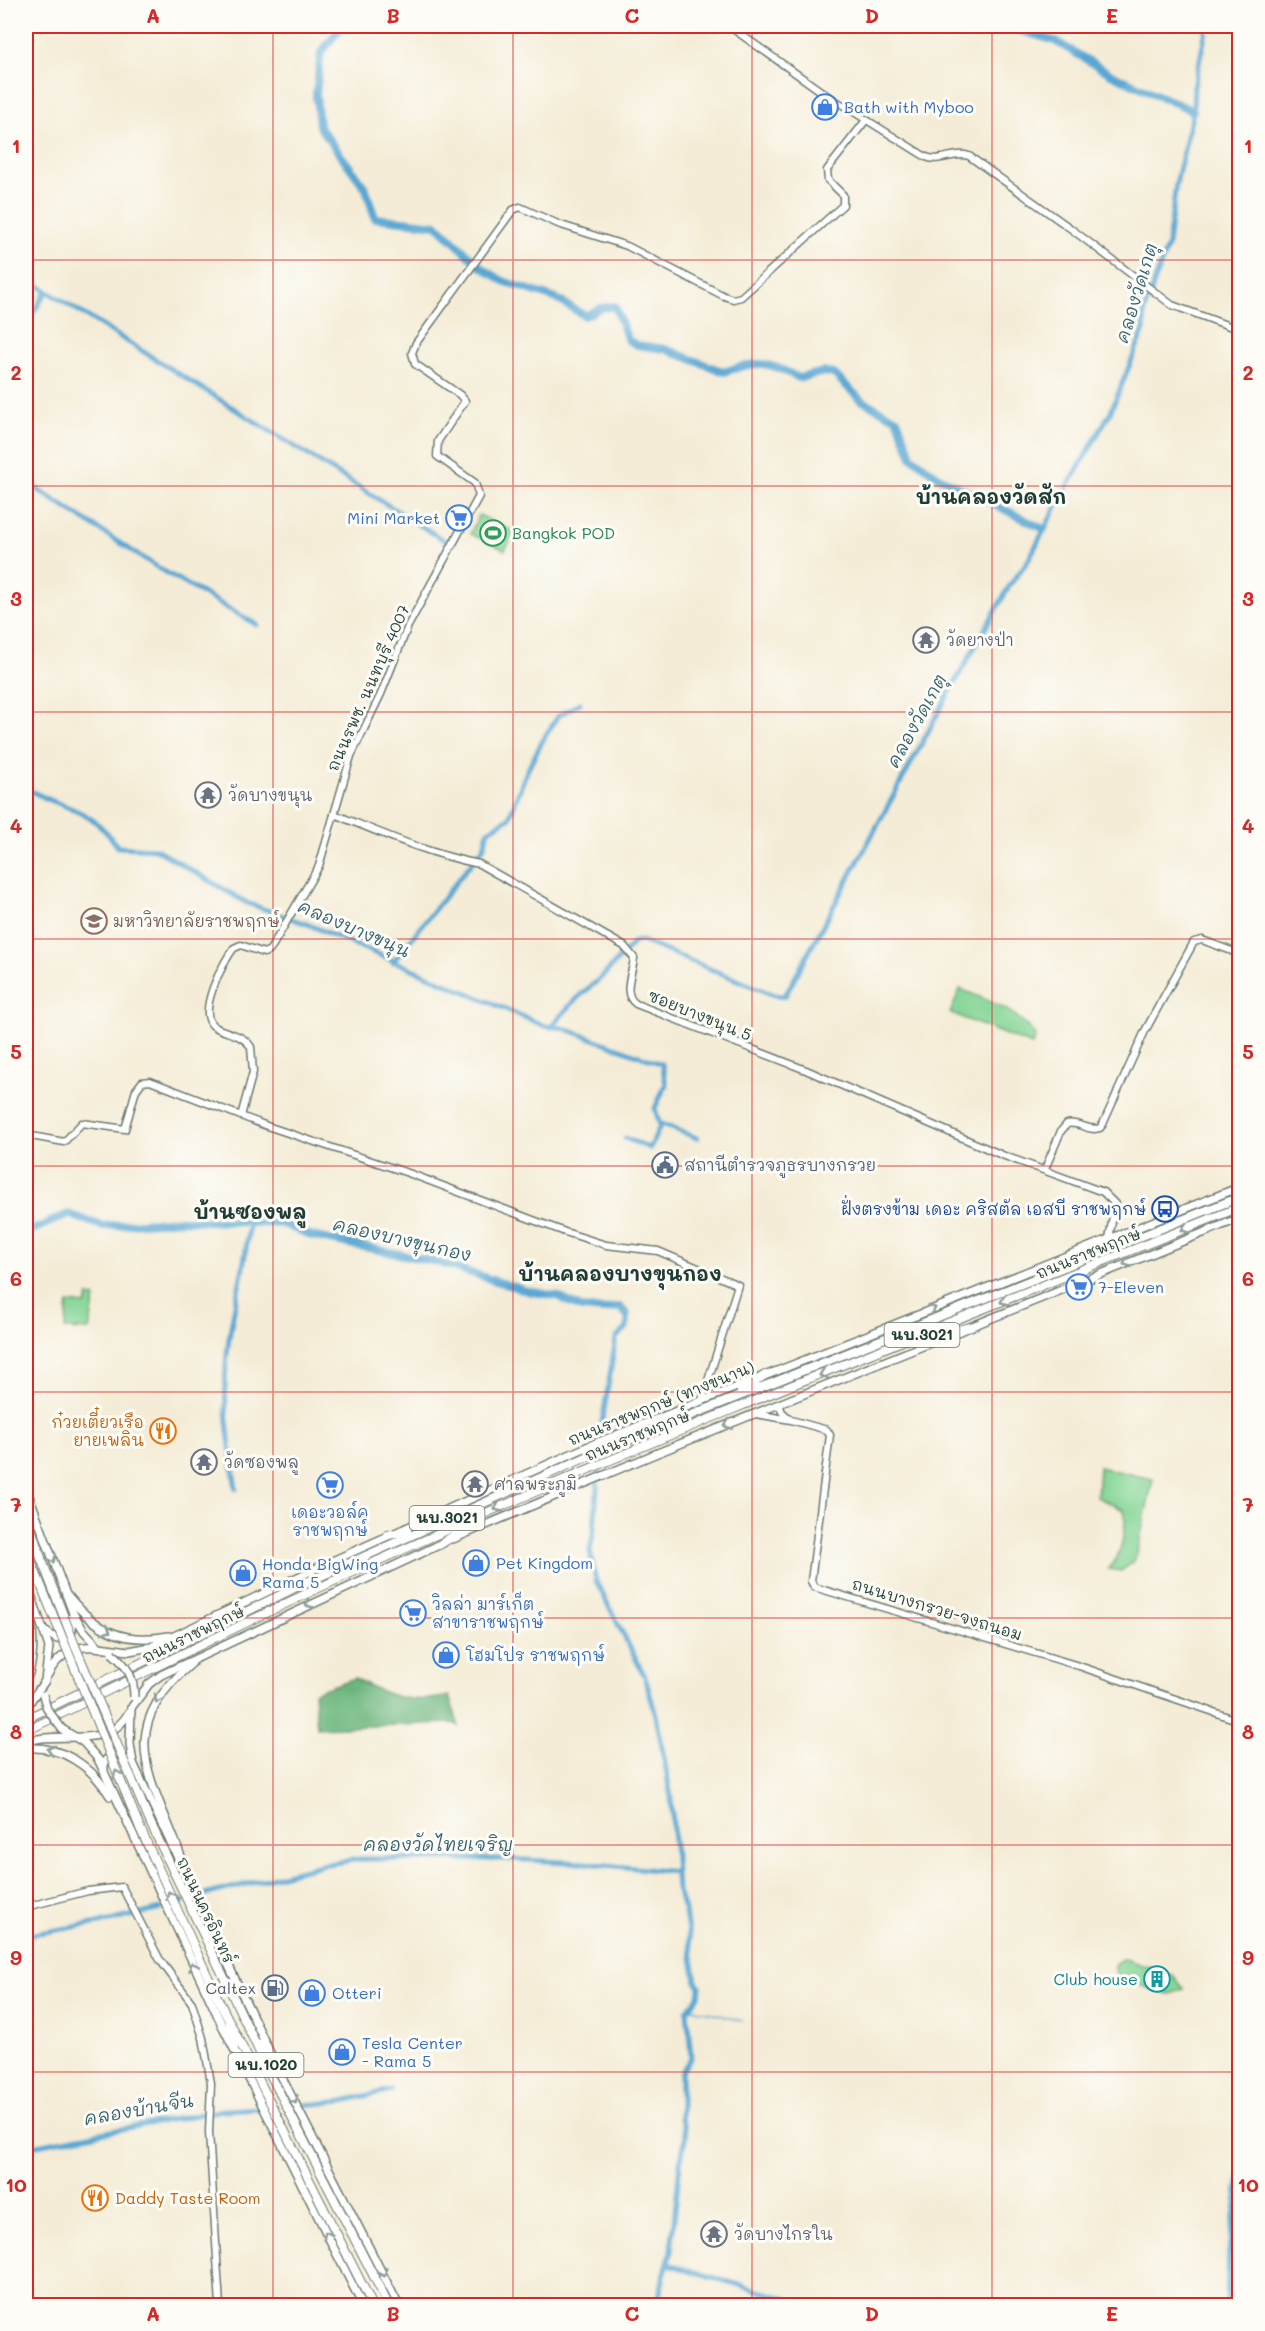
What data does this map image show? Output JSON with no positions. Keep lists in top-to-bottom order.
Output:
{
  "streets": {
    "main road": [
      "ถนนราชพฤกษ์",
      "นบ.3021",
      "ถนนราชพฤกษ์ (ทางขนาน)",
      "ถนนนครอินทร์",
      "นบ.1020"
    ],
    "street": ["ถนนรพช. นนทบุรี 4007", "ซอยบางขนุน 5", "ถนนบางกรวย-จงถนอม"]
  },
  "crossings": [
    ["ถนนรพช. นนทบุรี 4007", "ซอยบางขนุน 5"],
    ["ซอยบางขนุน 5", "ถนนราชพฤกษ์ (ทางขนาน)"],
    ["นบ.3021", "ถนนราชพฤกษ์ (ทางขนาน)"],
    ["นบ.3021", "ถนนบางกรวย-จงถนอม"],
    ["นบ.3021", "ถนนนครอินทร์"],
    ["นบ.3021", "นบ.1020"],
    ["ถนนราชพฤกษ์ (ทางขนาน)", "ถนนนครอินทร์"],
    ["ถนนราชพฤกษ์ (ทางขนาน)", "นบ.1020"],
    ["ถนนนครอินทร์", "นบ.1020"]
  ],
  "districts": ["บ้านคลองวัดสัก", "บ้านซองพลู", "บ้านคลองบางขุนกอง"],
  "water": [
    "คลองวัดเกตุ",
    "คลองบางขนุน",
    "คลองบางขุนกอง",
    "คลองวัดไทยเจริญ",
    "คลองบ้านจีน"
  ],
  "places": {
    "shop": [
      "Bath with Myboo",
      "Pet Kingdom",
      "Honda BigWing Rama 5",
      "โฮมโปร ราชพฤกษ์",
      "Otteri",
      "Tesla Center - Rama 5"
    ],
    "supermarket": [
      "Mini Market",
      "7-Eleven",
      "เดอะวอล์ค ราชพฤกษ์",
      "วิลล่า มาร์เก็ต สาขาราชพฤกษ์"
    ],
    "sports": ["Bangkok POD"],
    "temple": [
      "วัดยางป่า",
      "วัดบางขนุน",
      "วัดซองพลู",
      "ศาลพระภูมิ",
      "วัดบางไกรใน"
    ],
    "school or university": ["มหาวิทยาลัยราชพฤกษ์"],
    "public building": ["สถานีตำรวจภูธรบางกรวย"],
    "bus stop": ["ฝั่งตรงข้าม เดอะ คริสตัล เอสบี ราชพฤกษ์"],
    "restaurant": ["ก๋วยเตี๋ยวเรือ ยายเพลิน", "Daddy Taste Room"],
    "building": ["Club house"],
    "fuel station": ["Caltex"]
  },
  "grid": {
    "columns": [
      "A",
      "B",
      "C",
      "D",
      "E"
    ],
    "rows": [
      "1",
      "2",
      "3",
      "4",
      "5",
      "6",
      "7",
      "8",
      "9",
      "10"
    ]
  }
}
